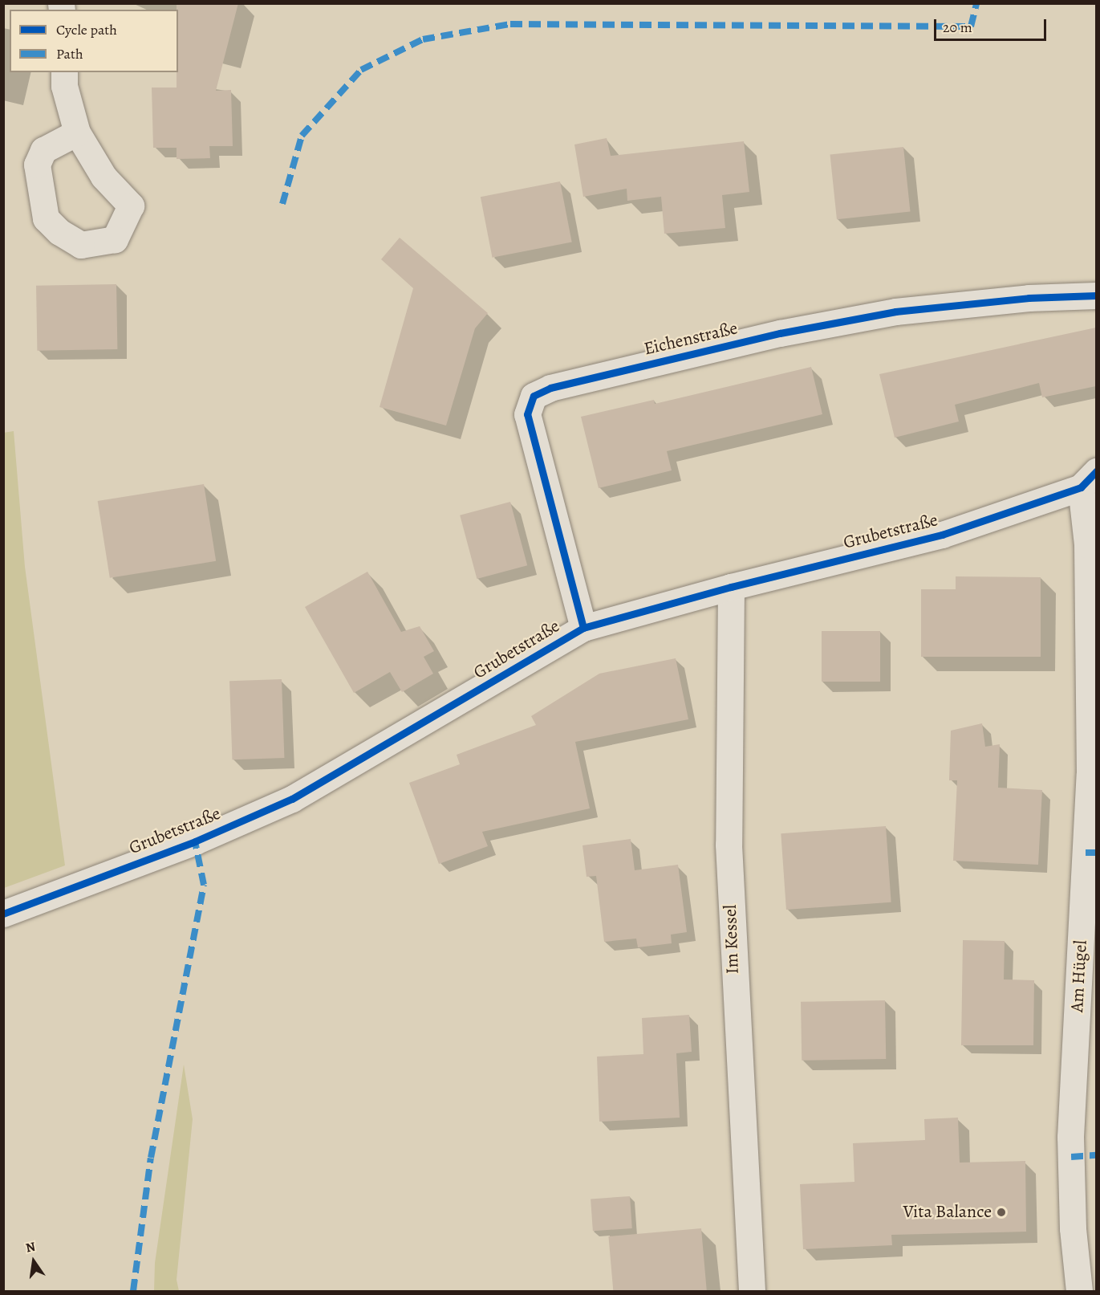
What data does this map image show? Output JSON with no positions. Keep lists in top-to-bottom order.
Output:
{
  "streets": {
    "street": [
      "Eichenstraße",
      "Grubetstraße",
      "Im Kessel",
      "Am Hügel"
    ]
  },
  "crossings": [
    ["Eichenstraße", "Grubetstraße"],
    ["Grubetstraße", "Im Kessel"],
    ["Grubetstraße", "Am Hügel"]
  ],
  "places": ["Vita Balance"],
  "legend": ["Cycle path", "Path"],
  "scale_bar": "20 m",
  "north": "top"
}
